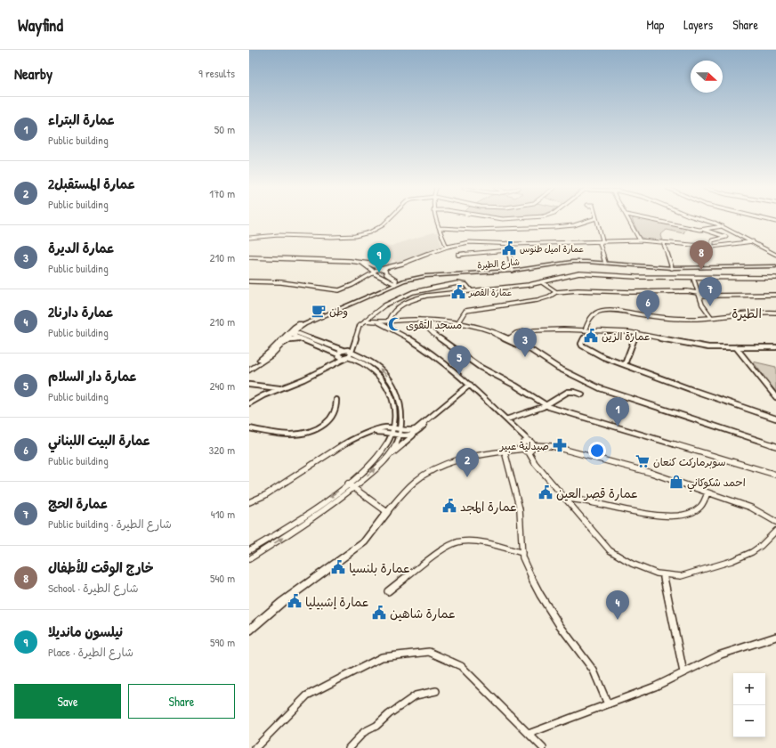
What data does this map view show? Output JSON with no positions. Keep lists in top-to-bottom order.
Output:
{
  "streets": {
    "main road": ["شارع الطيرة"]
  },
  "districts": ["الطيرة"],
  "places": {
    "public building": [
      "عمارة اميل طنوس",
      "عمارة القصر",
      "عمارة الزين",
      "عمارة قصر العين",
      "عمارة المجد",
      "عمارة بلنسيا",
      "عمارة إشبيليا",
      "عمارة شاهين"
    ],
    "cafe": ["وطن"],
    "mosque": ["مسجد التقوى"],
    "pharmacy": ["صيدلية عبير"],
    "supermarket": ["سوبرماركت كنعان"],
    "shop": ["احمد شكوكاني"]
  },
  "north": "right",
  "page": {
    "header": "Wayfind",
    "nav": ["Map", "Layers", "Share"],
    "heading": ["Nearby", "9 results"],
    "list": [
      {
        "mark": "1",
        "name": "عمارة البتراء",
        "note": "Public building",
        "value": "50 m"
      },
      {
        "mark": "2",
        "name": "عمارة المستقبل2",
        "note": "Public building",
        "value": "170 m"
      },
      {
        "mark": "3",
        "name": "عمارة الديرة",
        "note": "Public building",
        "value": "210 m"
      },
      {
        "mark": "4",
        "name": "عمارة دارنا2",
        "note": "Public building",
        "value": "210 m"
      },
      {
        "mark": "5",
        "name": "عمارة دار السلام",
        "note": "Public building",
        "value": "240 m"
      },
      {
        "mark": "6",
        "name": "عمارة البيت اللبناني",
        "note": "Public building",
        "value": "320 m"
      },
      {
        "mark": "7",
        "name": "عمارة الحج",
        "note": "Public building · شارع الطيرة",
        "value": "410 m"
      },
      {
        "mark": "8",
        "name": "خارج الوقت للأطفال",
        "note": "School · شارع الطيرة",
        "value": "540 m"
      },
      {
        "mark": "9",
        "name": "نيلسون مانديلا",
        "note": "Place · شارع الطيرة",
        "value": "590 m"
      }
    ],
    "pins": [
      "8",
      "9",
      "7",
      "6",
      "3",
      "5",
      "1",
      "2",
      "4"
    ],
    "buttons": ["Save", "Share"],
    "map_buttons": ["+", "−"]
  }
}
